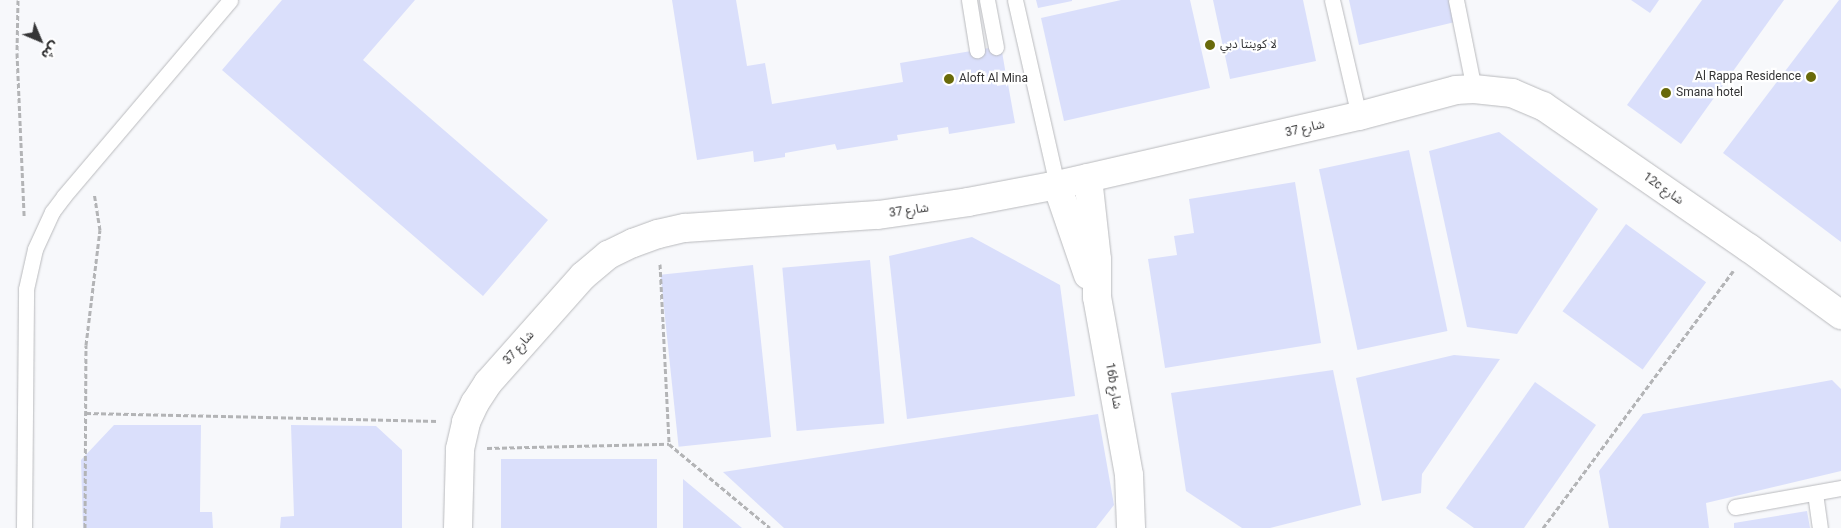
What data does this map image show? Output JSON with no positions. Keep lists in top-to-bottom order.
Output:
{
  "streets": {
    "street": ["شارع 37", "12c شارع", "16b شارع"]
  },
  "crossings": [
    ["شارع 37", "12c شارع"],
    ["شارع 37", "16b شارع"]
  ],
  "places": [
    "لا كوينتا دبي",
    "Al Rappa Residence",
    "Aloft Al Mina",
    "Smana hotel"
  ],
  "north": "bottom right"
}
